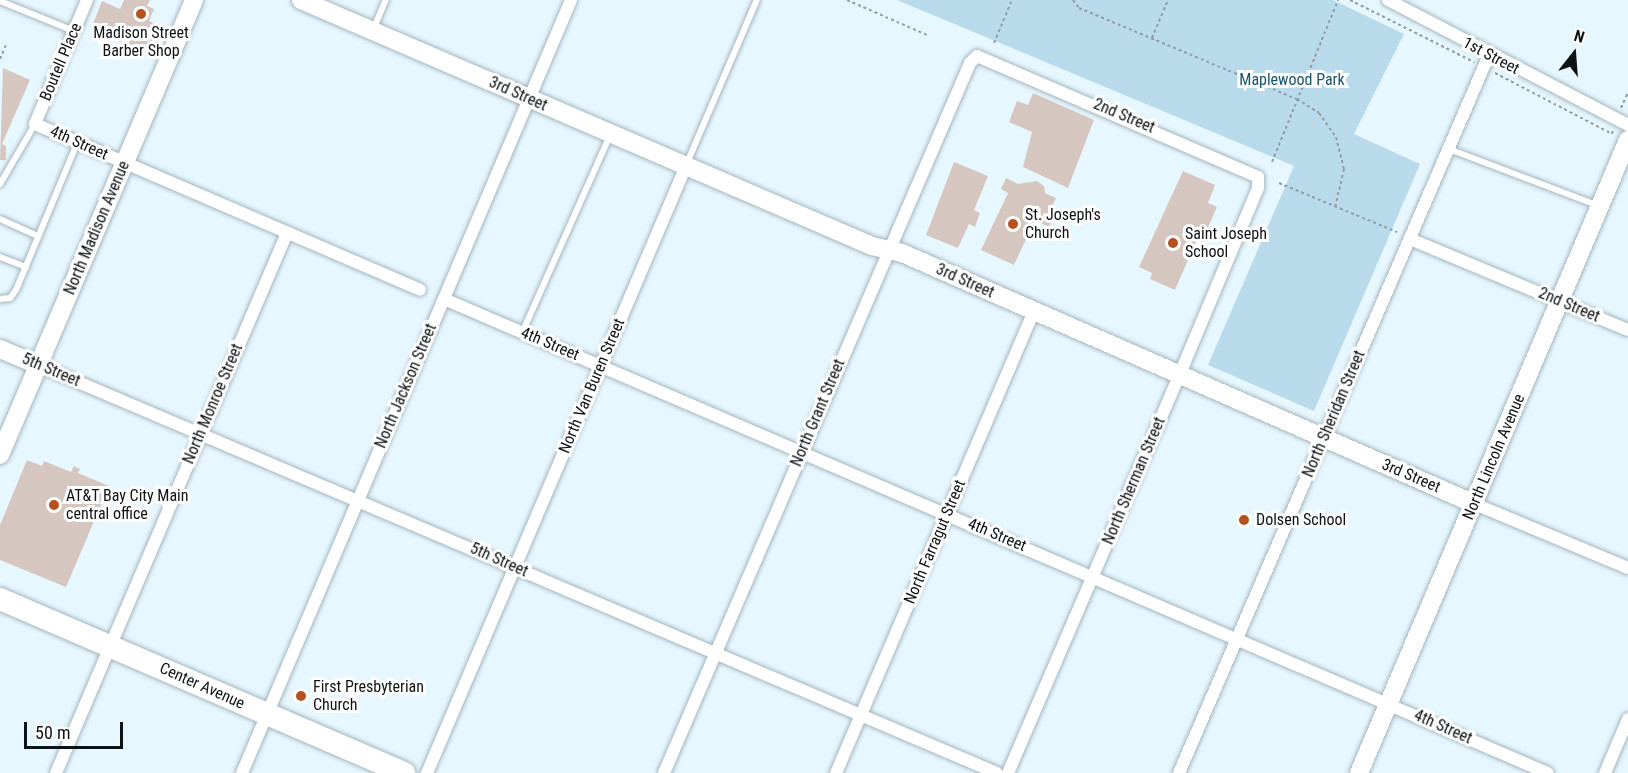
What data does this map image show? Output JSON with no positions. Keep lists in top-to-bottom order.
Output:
{
  "streets": {
    "highway": ["Center Avenue"],
    "street": [
      "1st Street",
      "Boutell Place",
      "3rd Street",
      "2nd Street",
      "4th Street",
      "North Madison Avenue",
      "5th Street",
      "North Jackson Street",
      "North Van Buren Street",
      "North Monroe Street",
      "North Grant Street",
      "North Sheridan Street",
      "North Lincoln Avenue",
      "North Sherman Street",
      "North Farragut Street"
    ]
  },
  "crossings": [
    ["1st Street", "North Sheridan Street"],
    ["Boutell Place", "4th Street"],
    ["3rd Street", "North Jackson Street"],
    ["3rd Street", "North Van Buren Street"],
    ["3rd Street", "North Grant Street"],
    ["3rd Street", "North Sheridan Street"],
    ["3rd Street", "North Lincoln Avenue"],
    ["3rd Street", "North Sherman Street"],
    ["3rd Street", "North Farragut Street"],
    ["2nd Street", "North Grant Street"],
    ["2nd Street", "North Sheridan Street"],
    ["2nd Street", "North Lincoln Avenue"],
    ["2nd Street", "North Sherman Street"],
    ["4th Street", "North Madison Avenue"],
    ["4th Street", "North Jackson Street"],
    ["4th Street", "North Van Buren Street"],
    ["4th Street", "North Monroe Street"],
    ["4th Street", "North Grant Street"],
    ["4th Street", "North Sheridan Street"],
    ["4th Street", "North Lincoln Avenue"],
    ["4th Street", "North Sherman Street"],
    ["4th Street", "North Farragut Street"],
    ["North Madison Avenue", "5th Street"],
    ["5th Street", "North Jackson Street"],
    ["5th Street", "North Van Buren Street"],
    ["5th Street", "North Monroe Street"],
    ["5th Street", "North Grant Street"],
    ["5th Street", "North Farragut Street"],
    ["North Jackson Street", "Center Avenue"],
    ["North Monroe Street", "Center Avenue"]
  ],
  "parks": ["Maplewood Park"],
  "places": [
    "Madison Street Barber Shop",
    "St. Joseph's Church",
    "Saint Joseph School",
    "AT&T Bay City Main central office",
    "Dolsen School",
    "First Presbyterian Church"
  ],
  "scale_bar": "50 m",
  "north": "top"
}
